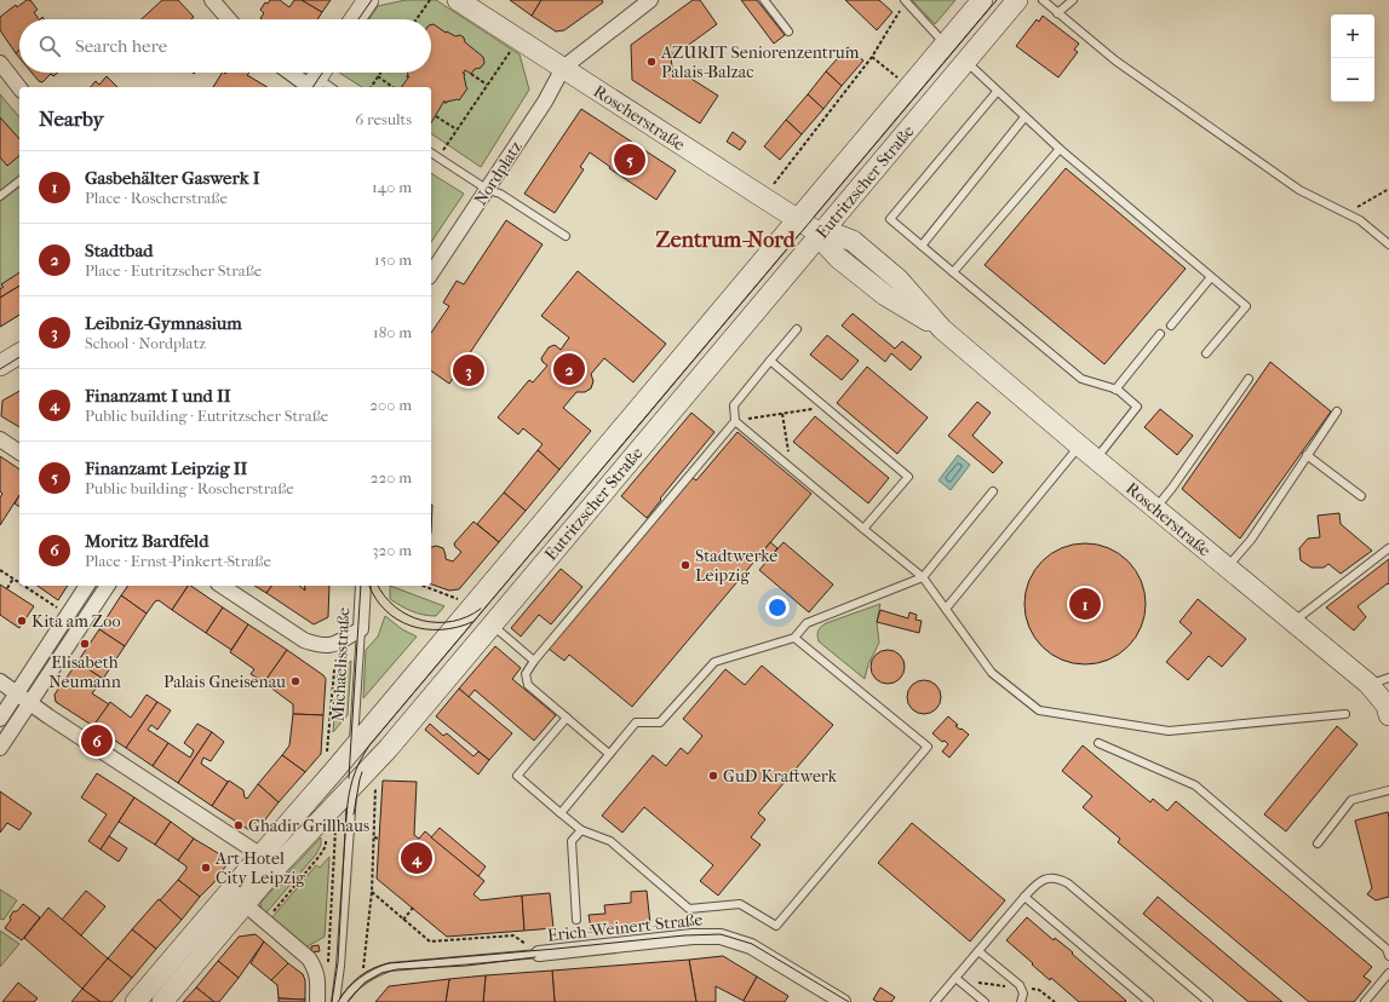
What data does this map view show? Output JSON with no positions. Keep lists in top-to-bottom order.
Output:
{
  "streets": {
    "main road": ["Roscherstraße", "Eutritzscher Straße"],
    "street": ["Nordplatz", "Michaelisstraße", "Erich-Weinert-Straße"]
  },
  "crossings": [
    ["Roscherstraße", "Nordplatz"],
    ["Roscherstraße", "Eutritzscher Straße"],
    ["Eutritzscher Straße", "Michaelisstraße"]
  ],
  "districts": ["Zentrum-Nord"],
  "places": [
    "AZURIT Seniorenzentrum Palais-Balzac",
    "Stadtwerke Leipzig",
    "Kita am Zoo",
    "Elisabeth Neumann",
    "Palais Gneisenau",
    "GuD Kraftwerk",
    "Ghadir Grillhaus",
    "Art Hotel City Leipzig"
  ],
  "page": {
    "map_buttons": ["+", "−"],
    "search": "Search here",
    "heading": ["Nearby", "6 results"],
    "pins": [
      "5",
      "2",
      "3",
      "1",
      "6",
      "4"
    ],
    "list": [
      {
        "mark": "1",
        "name": "Gasbehälter Gaswerk I",
        "note": "Place · Roscherstraße",
        "value": "140 m"
      },
      {
        "mark": "2",
        "name": "Stadtbad",
        "note": "Place · Eutritzscher Straße",
        "value": "150 m"
      },
      {
        "mark": "3",
        "name": "Leibniz-Gymnasium",
        "note": "School · Nordplatz",
        "value": "180 m"
      },
      {
        "mark": "4",
        "name": "Finanzamt I und II",
        "note": "Public building · Eutritzscher Straße",
        "value": "200 m"
      },
      {
        "mark": "5",
        "name": "Finanzamt Leipzig II",
        "note": "Public building · Roscherstraße",
        "value": "220 m"
      },
      {
        "mark": "6",
        "name": "Moritz Bardfeld",
        "note": "Place · Ernst-Pinkert-Straße",
        "value": "320 m"
      }
    ]
  }
}
